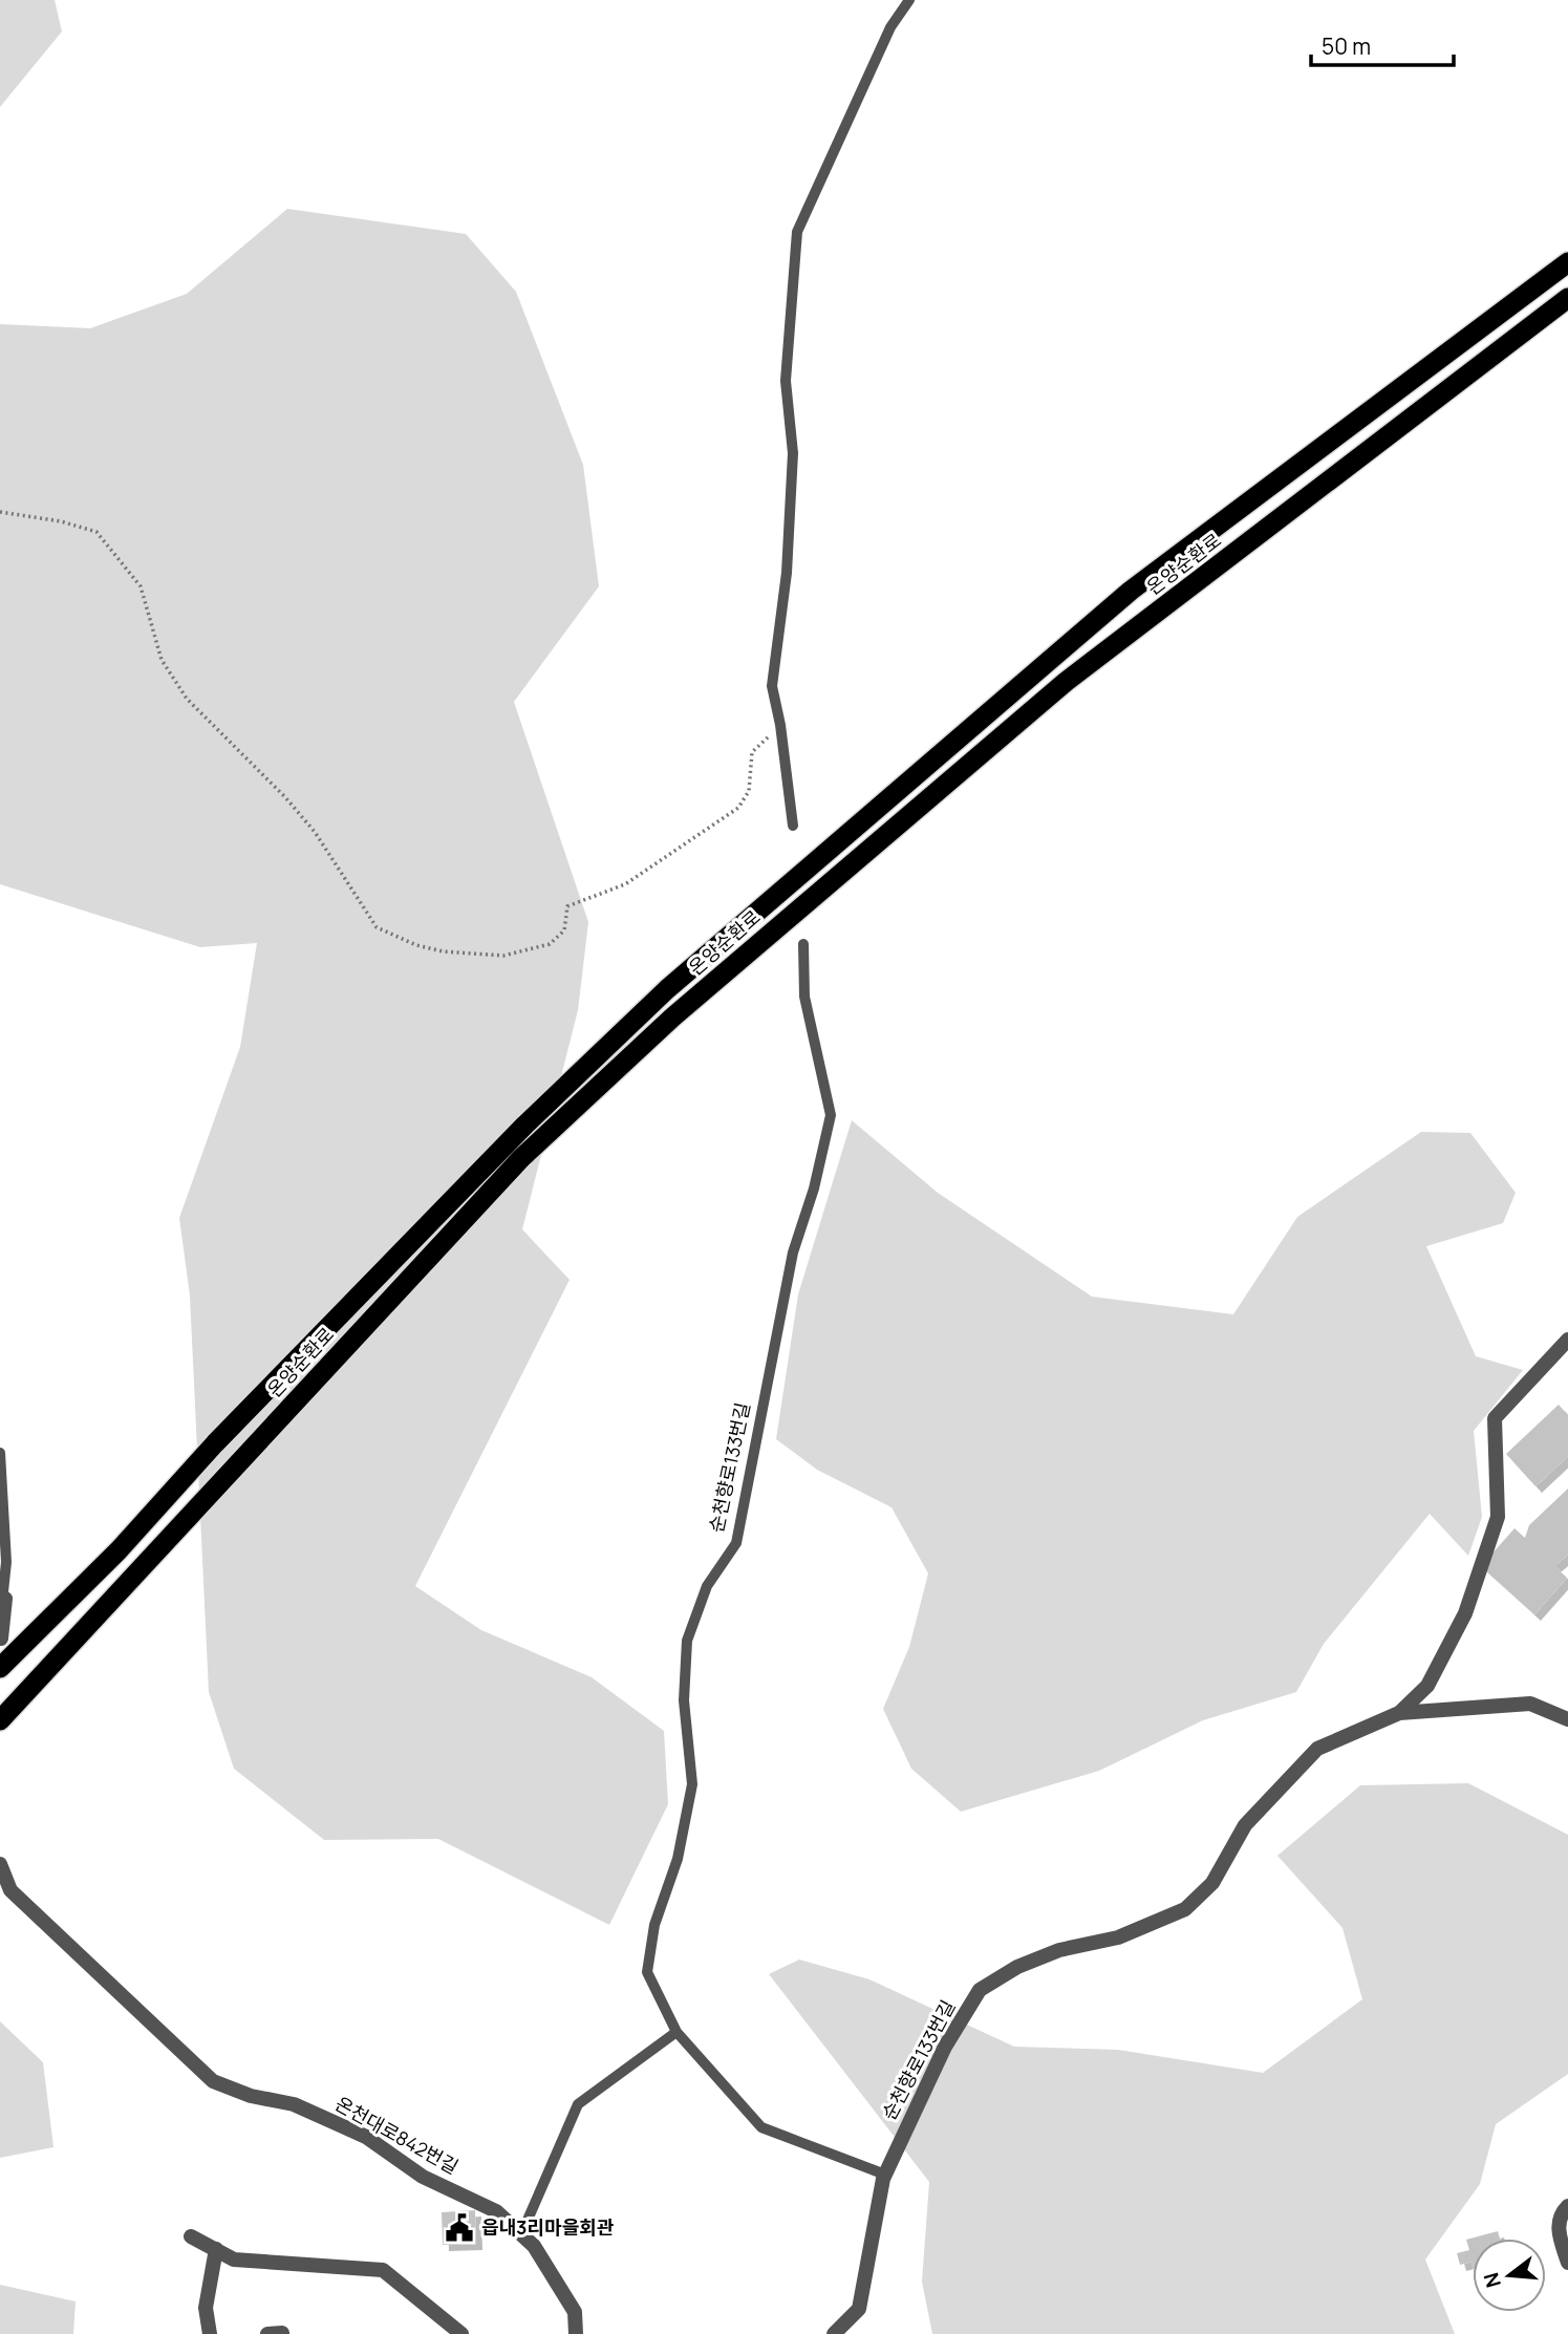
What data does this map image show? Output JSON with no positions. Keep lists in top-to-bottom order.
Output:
{
  "streets": {
    "highway": ["온양순환로"],
    "street": ["순천향로133번길", "온천대로842번길"]
  },
  "places": {
    "public building": ["읍내3리마을회관"]
  },
  "scale_bar": "50 m",
  "north": "left"
}
